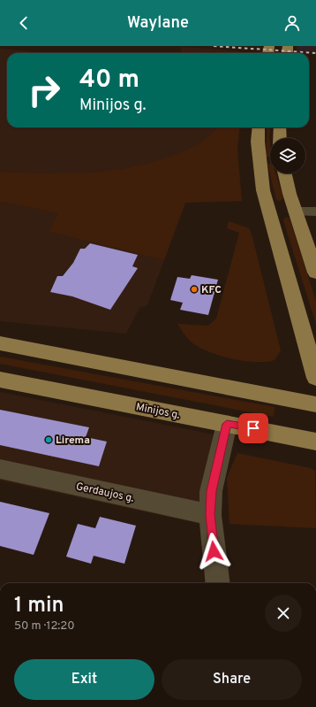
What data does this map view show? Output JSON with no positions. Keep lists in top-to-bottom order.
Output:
{
  "streets": {
    "main road": ["Minijos g."],
    "street": ["Gerdaujos g."]
  },
  "places": ["KFC", "Lirema"],
  "page": {
    "header": "Waylane",
    "turn": ["40 m", "Minijos g."],
    "heading": ["1 min", "50 m · 12:20"],
    "buttons": ["Exit", "Share"]
  }
}
